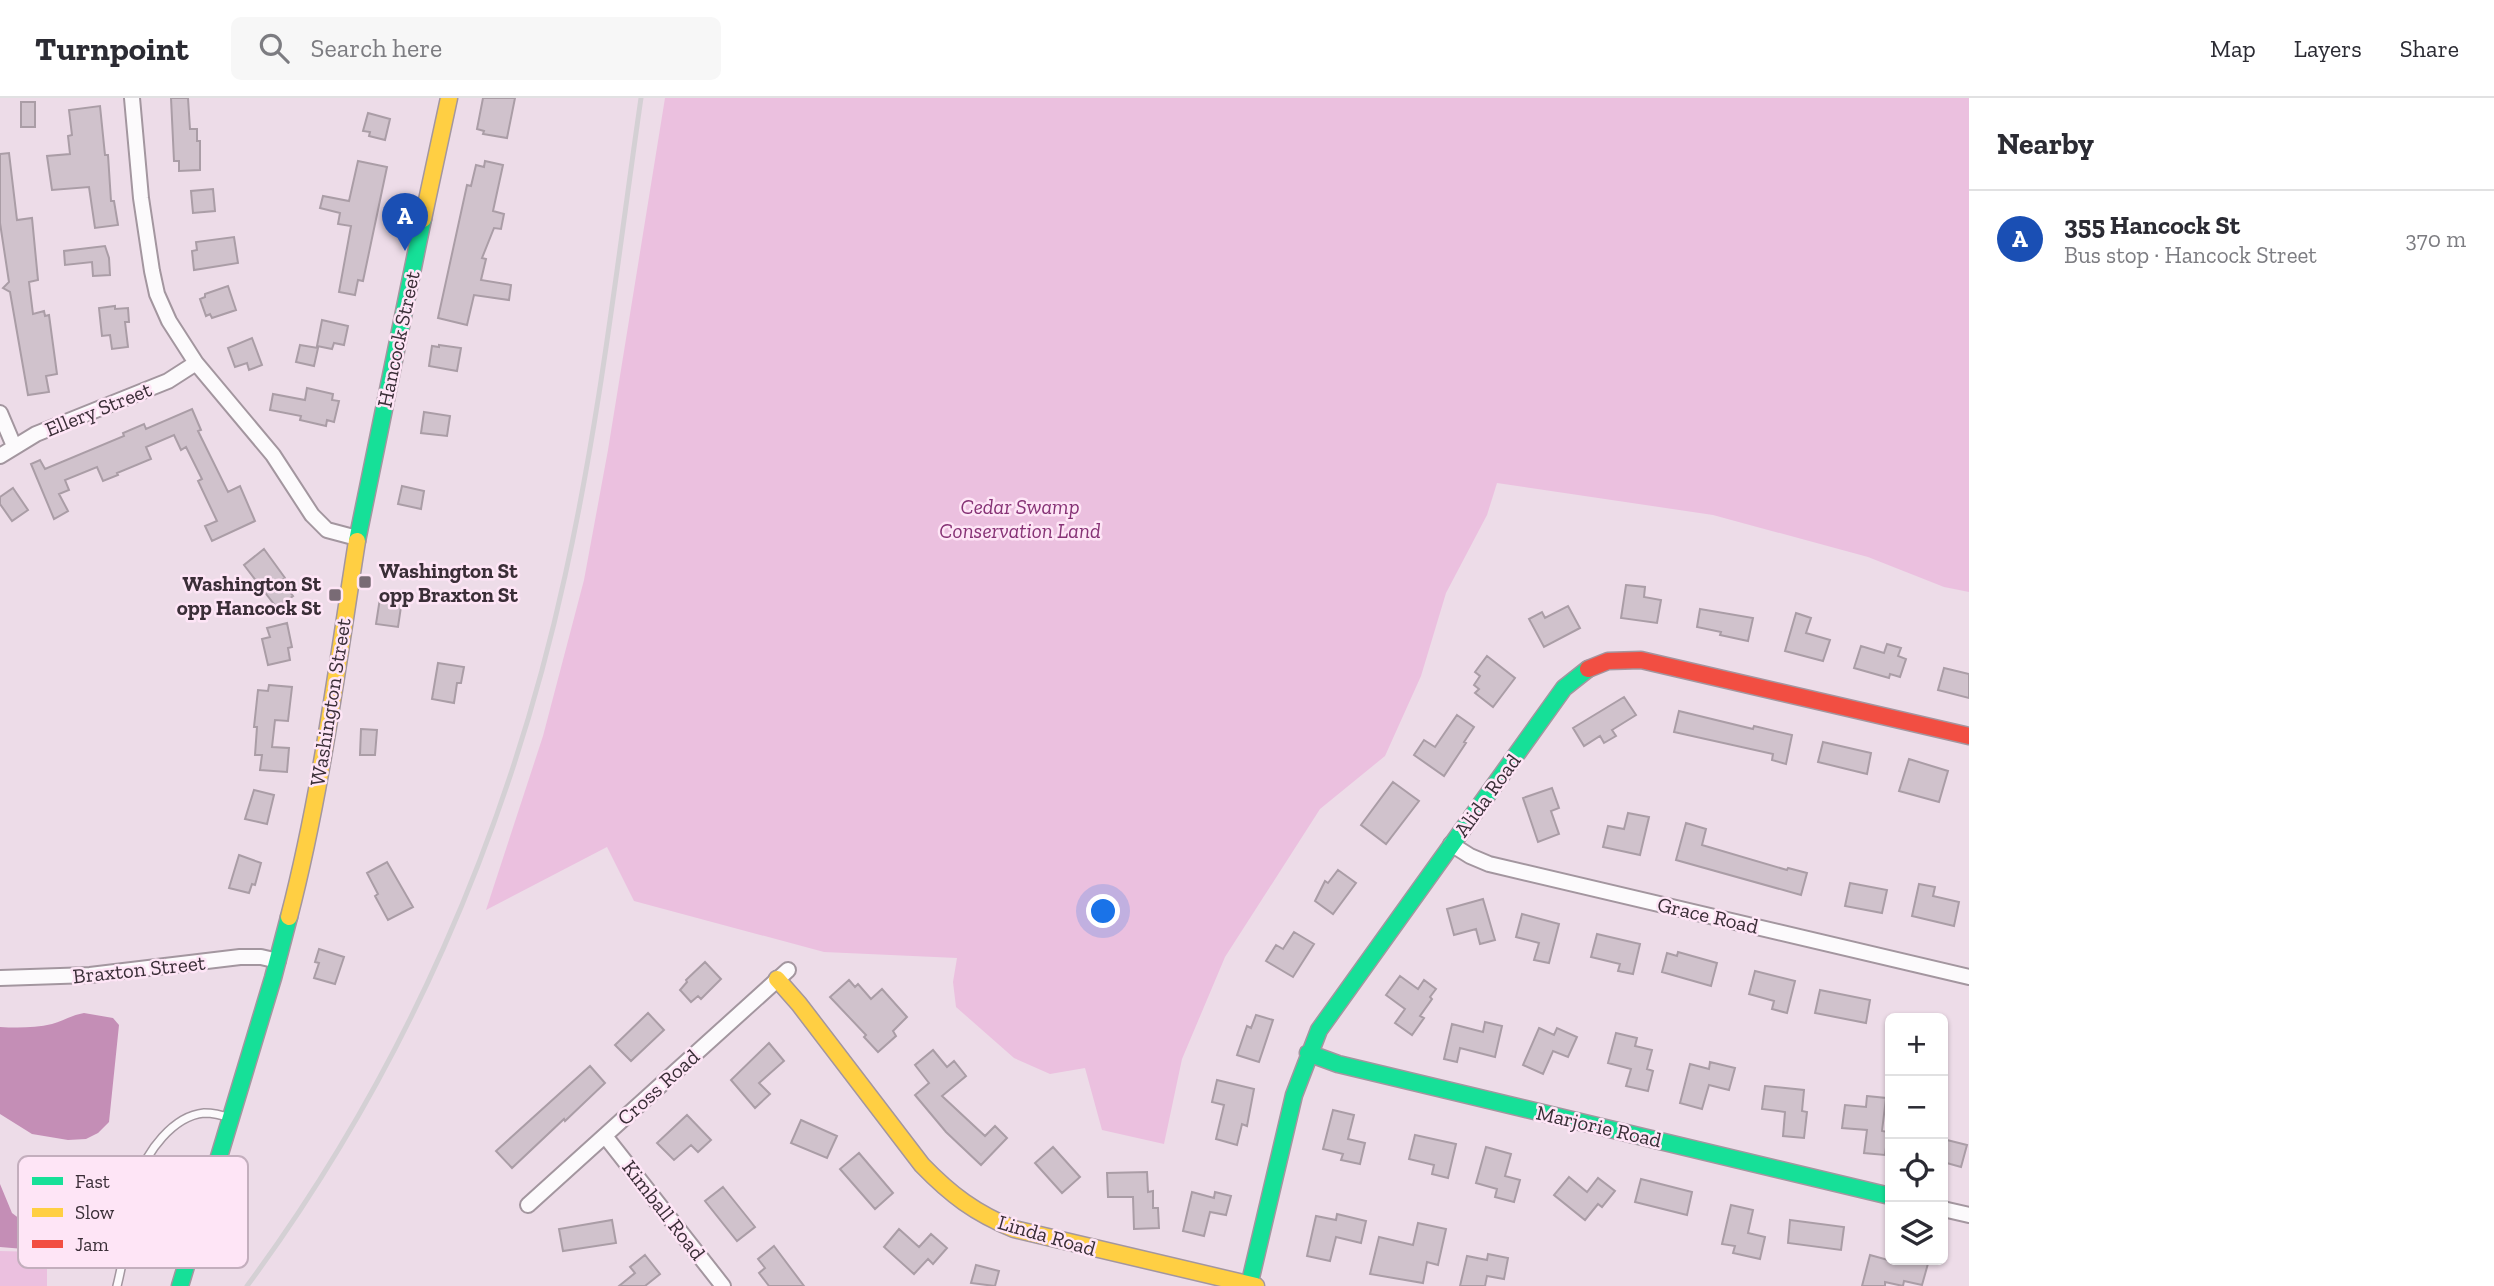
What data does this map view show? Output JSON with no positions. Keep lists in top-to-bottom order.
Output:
{
  "streets": {
    "street": [
      "Hancock Street",
      "Ellery Street",
      "Washington Street",
      "Alida Road",
      "Grace Road",
      "Braxton Street",
      "Cross Road",
      "Marjorie Road",
      "Kimball Road",
      "Linda Road"
    ]
  },
  "crossings": [
    ["Hancock Street", "Washington Street"],
    ["Washington Street", "Braxton Street"],
    ["Alida Road", "Grace Road"],
    ["Alida Road", "Marjorie Road"],
    ["Alida Road", "Linda Road"],
    ["Cross Road", "Kimball Road"],
    ["Cross Road", "Linda Road"]
  ],
  "parks": ["Cedar Swamp Conservation Land"],
  "places": {
    "transit": ["Washington St opp Braxton St", "Washington St opp Hancock St"]
  },
  "legend": ["Fast", "Slow", "Jam"],
  "page": {
    "header": "Turnpoint",
    "search": "Search here",
    "nav": ["Map", "Layers", "Share"],
    "heading": "Nearby",
    "list": [
      {
        "mark": "A",
        "name": "355 Hancock St",
        "note": "Bus stop · Hancock Street",
        "value": "370 m"
      }
    ],
    "pins": "A",
    "map_buttons": ["+", "−"]
  }
}
